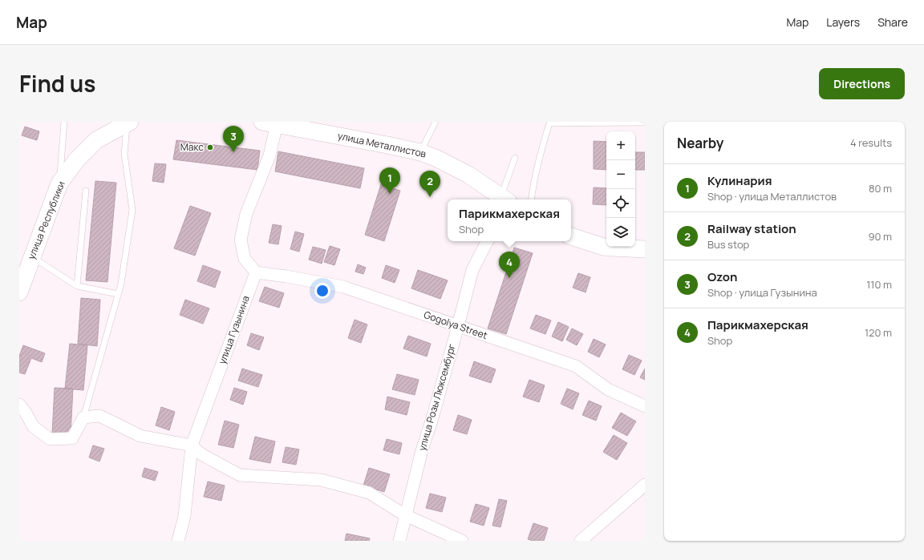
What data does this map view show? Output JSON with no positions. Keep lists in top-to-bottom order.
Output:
{
  "streets": {
    "main road": ["улица Металлистов", "улица Республики"],
    "street": ["Gogolya Street", "улица Гузынина", "улица Розы Люксембург"]
  },
  "crossings": [
    ["Gogolya Street", "улица Гузынина"],
    ["Gogolya Street", "улица Розы Люксембург"]
  ],
  "places": ["Макс"],
  "page": {
    "header": "Map",
    "nav": ["Map", "Layers", "Share"],
    "title": "Find us",
    "buttons": "Directions",
    "heading": ["Nearby", "4 results"],
    "pins": [
      "3",
      "1",
      "2",
      "4"
    ],
    "map_buttons": ["+", "−"],
    "list": [
      {
        "mark": "1",
        "name": "Кулинария",
        "note": "Shop · улица Металлистов",
        "value": "80 m"
      },
      {
        "mark": "2",
        "name": "Railway station",
        "note": "Bus stop",
        "value": "90 m"
      },
      {
        "mark": "3",
        "name": "Ozon",
        "note": "Shop · улица Гузынина",
        "value": "110 m"
      },
      {
        "mark": "4",
        "name": "Парикмахерская",
        "note": "Shop",
        "value": "120 m"
      }
    ],
    "popup": ["Парикмахерская", "Shop"]
  }
}
